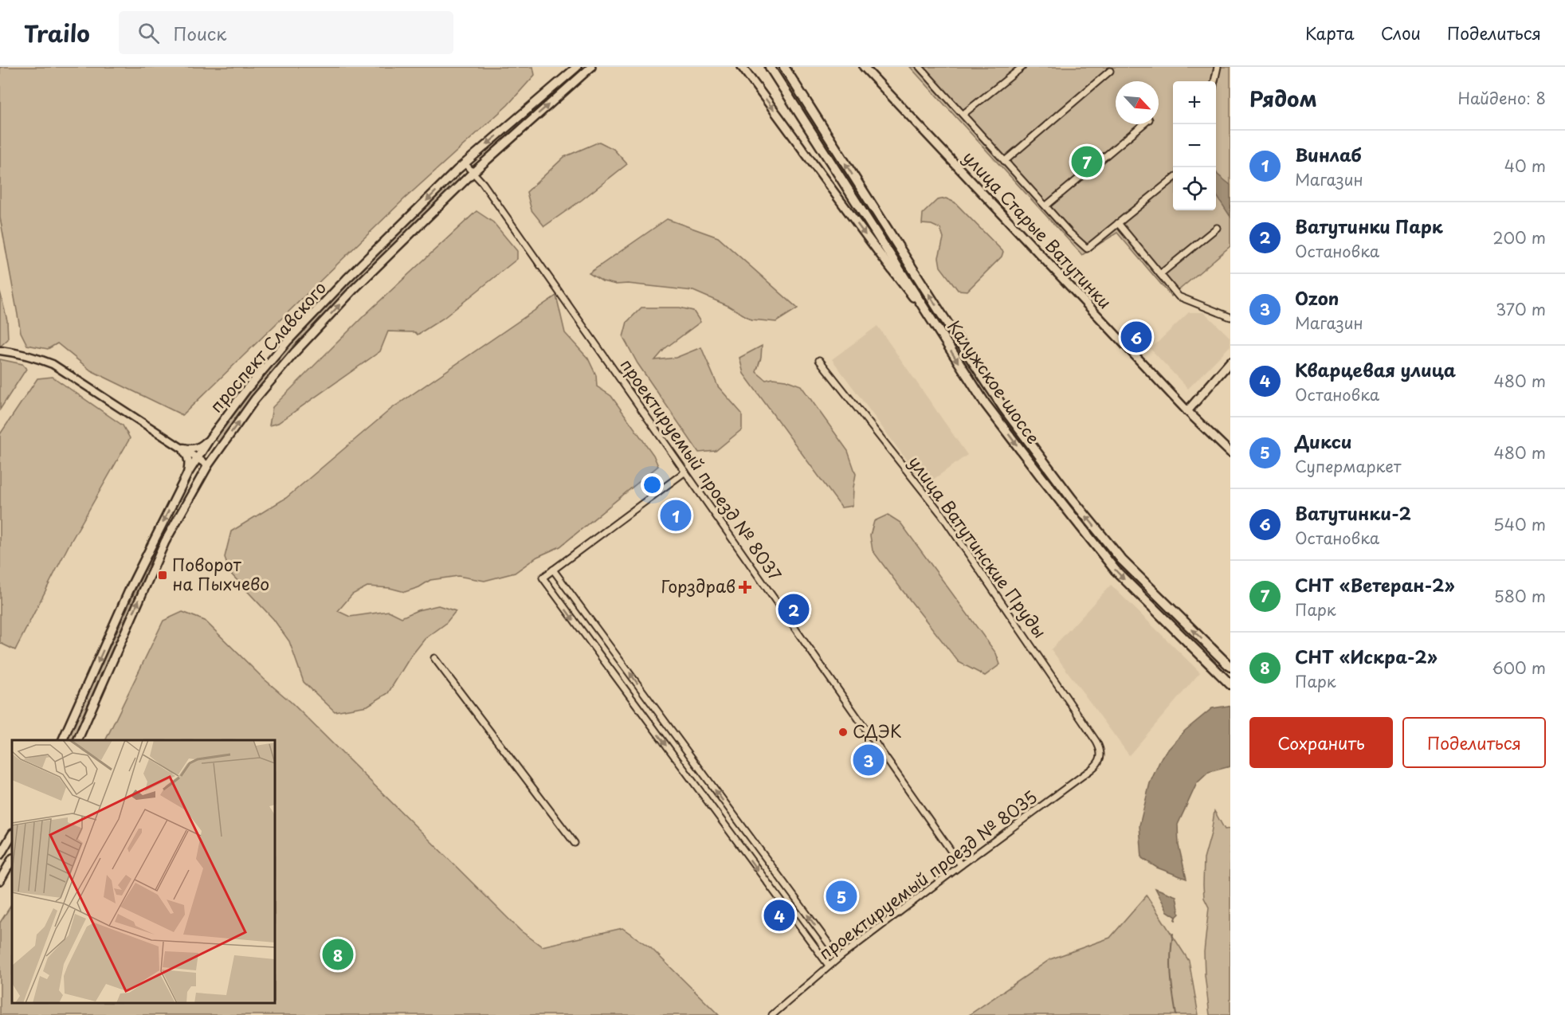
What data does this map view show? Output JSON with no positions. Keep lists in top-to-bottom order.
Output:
{
  "streets": {
    "highway": ["Калужское шоссе"],
    "main road": ["улица Старые Ватутинки", "проспект Славского"],
    "street": ["проектируемый проезд № 8037", "улица Ватутинские Пруды", "проектируемый проезд № 8035"]
  },
  "crossings": [
    ["проспект Славского", "проектируемый проезд № 8037"],
    ["проектируемый проезд № 8037", "проектируемый проезд № 8035"],
    ["улица Ватутинские Пруды", "проектируемый проезд № 8035"]
  ],
  "places": {
    "transit": ["Поворот на Пыхчево"],
    "health": ["Горздрав"],
    "other": ["СДЭК"]
  },
  "north": "bottom right",
  "page": {
    "header": "Trailo",
    "search": "Поиск",
    "nav": ["Карта", "Слои", "Поделиться"],
    "heading": ["Рядом", "Найдено: 8"],
    "map_buttons": ["+", "−"],
    "list": [
      {
        "mark": "1",
        "name": "Винлаб",
        "note": "Магазин",
        "value": "40 m"
      },
      {
        "mark": "2",
        "name": "Ватутинки Парк",
        "note": "Остановка",
        "value": "200 m"
      },
      {
        "mark": "3",
        "name": "Ozon",
        "note": "Магазин",
        "value": "370 m"
      },
      {
        "mark": "4",
        "name": "Кварцевая улица",
        "note": "Остановка",
        "value": "480 m"
      },
      {
        "mark": "5",
        "name": "Дикси",
        "note": "Супермаркет",
        "value": "480 m"
      },
      {
        "mark": "6",
        "name": "Ватутинки-2",
        "note": "Остановка",
        "value": "540 m"
      },
      {
        "mark": "7",
        "name": "СНТ «Ветеран-2»",
        "note": "Парк",
        "value": "580 m"
      },
      {
        "mark": "8",
        "name": "СНТ «Искра-2»",
        "note": "Парк",
        "value": "600 m"
      }
    ],
    "pins": [
      "7",
      "6",
      "1",
      "2",
      "3",
      "5",
      "4",
      "8"
    ],
    "buttons": ["Сохранить", "Поделиться"]
  }
}
